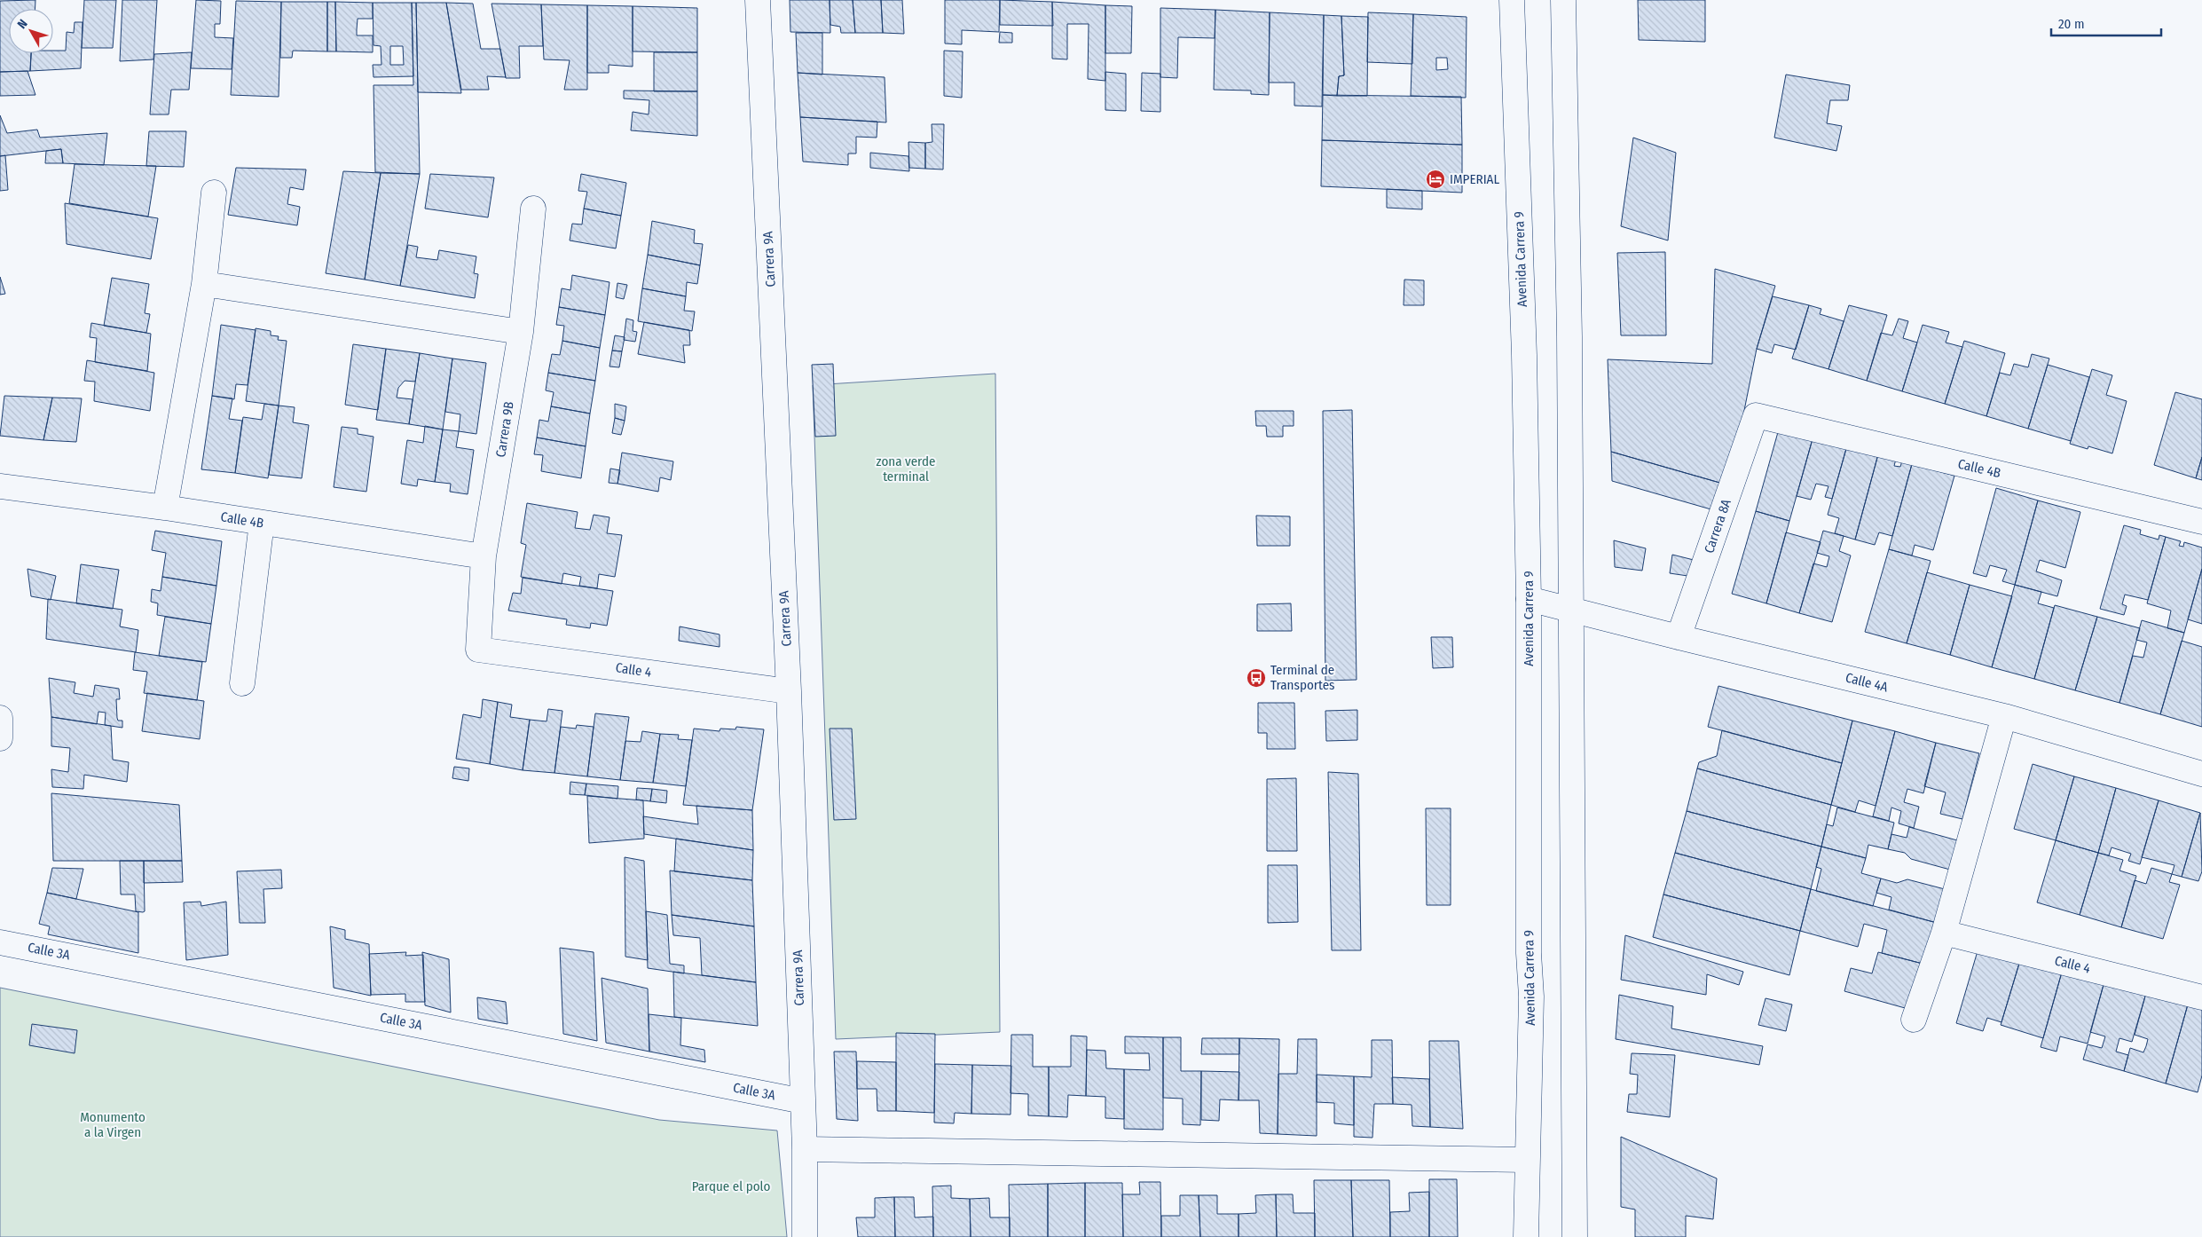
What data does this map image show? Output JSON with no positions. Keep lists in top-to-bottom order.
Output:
{
  "streets": {
    "street": [
      "Carrera 9A",
      "Avenida Carrera 9",
      "Carrera 9B",
      "Calle 4B",
      "Carrera 8A",
      "Calle 4",
      "Calle 4A",
      "Calle 3A"
    ]
  },
  "crossings": [
    ["Carrera 9A", "Calle 4"],
    ["Carrera 9A", "Calle 3A"],
    ["Avenida Carrera 9", "Calle 4A"],
    ["Carrera 9B", "Calle 4B"],
    ["Carrera 9B", "Calle 4"],
    ["Calle 4B", "Carrera 8A"],
    ["Carrera 8A", "Calle 4A"]
  ],
  "parks": ["zona verde terminal", "Monumento a la Virgen", "Parque el polo"],
  "places": {
    "hotel": ["IMPERIAL"],
    "bus stop": ["Terminal de Transportes"]
  },
  "scale_bar": "20 m",
  "north": "top left"
}
